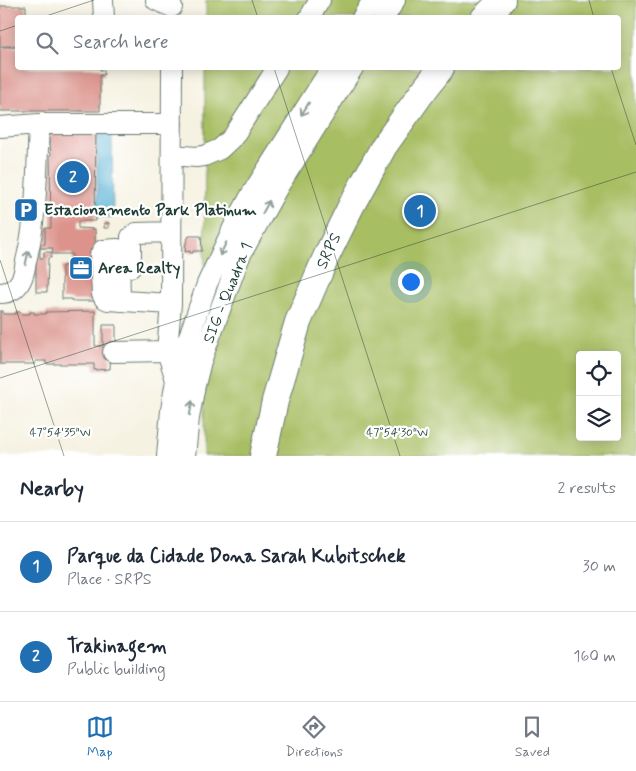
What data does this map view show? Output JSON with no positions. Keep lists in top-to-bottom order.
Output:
{
  "streets": {
    "main road": ["SRPS"],
    "street": ["SIG - Quadra 1"]
  },
  "places": {
    "parking": ["Estacionamento Park Platinum"],
    "office": ["Area Realty"]
  },
  "page": {
    "search": "Search here",
    "pins": ["2", "1"],
    "heading": ["Nearby", "2 results"],
    "list": [
      {
        "mark": "1",
        "name": "Parque da Cidade Dona Sarah Kubitschek",
        "note": "Place · SRPS",
        "value": "30 m"
      },
      {
        "mark": "2",
        "name": "Trakinagem",
        "note": "Public building",
        "value": "160 m"
      }
    ],
    "nav": ["Map", "Directions", "Saved"]
  },
  "coordinates": ["47°54'35\"W", "47°54'30\"W"]
}
